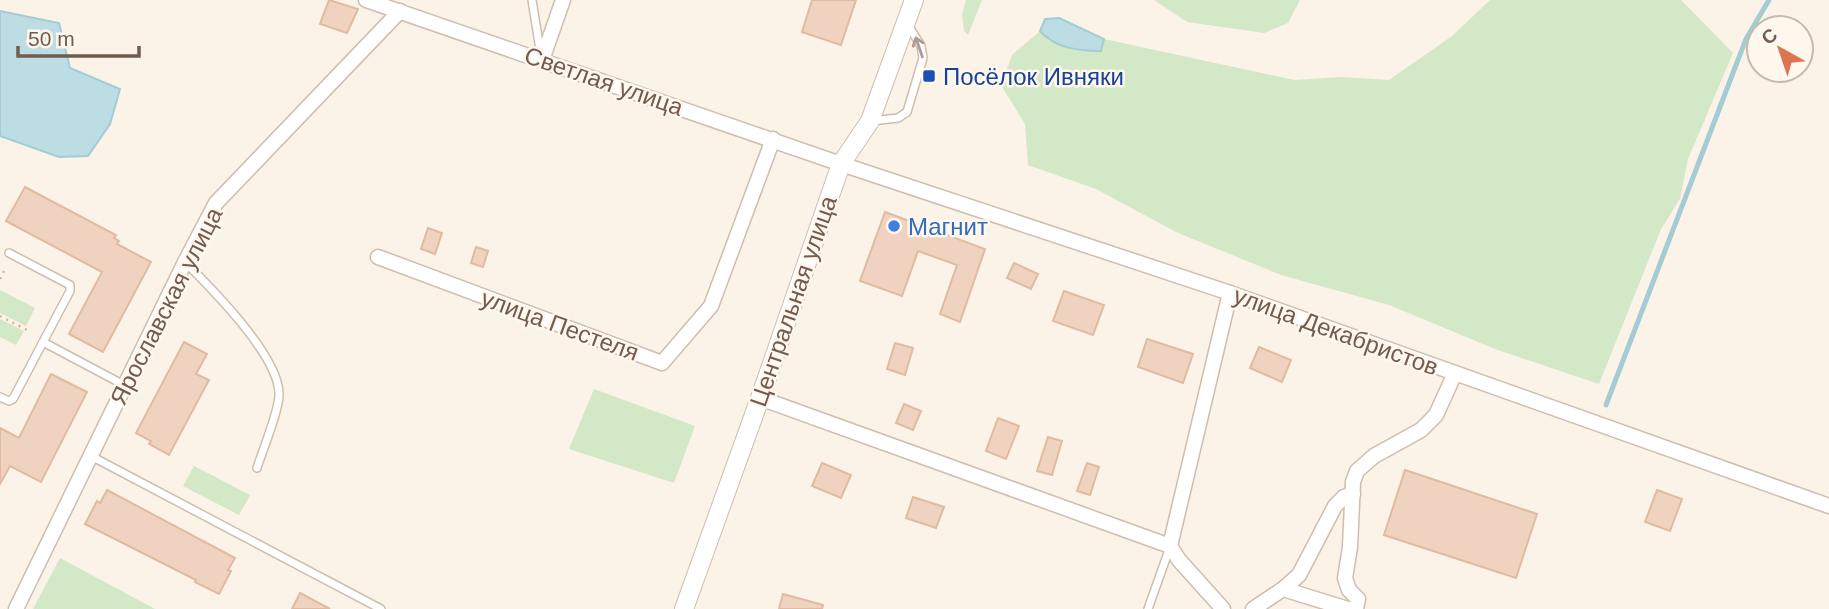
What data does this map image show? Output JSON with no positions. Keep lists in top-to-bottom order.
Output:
{
  "streets": {
    "street": [
      "Светлая улица",
      "Центральная улица",
      "Ярославская улица",
      "улица Пестеля",
      "улица Декабристов"
    ]
  },
  "crossings": [
    ["Светлая улица", "Центральная улица"],
    ["Светлая улица", "Ярославская улица"],
    ["Светлая улица", "улица Пестеля"],
    ["Светлая улица", "улица Декабристов"],
    ["Центральная улица", "улица Декабристов"]
  ],
  "places": {
    "transit": ["Посёлок Ивняки"],
    "other": ["Магнит"]
  },
  "scale_bar": "50 m",
  "north": "top left"
}
